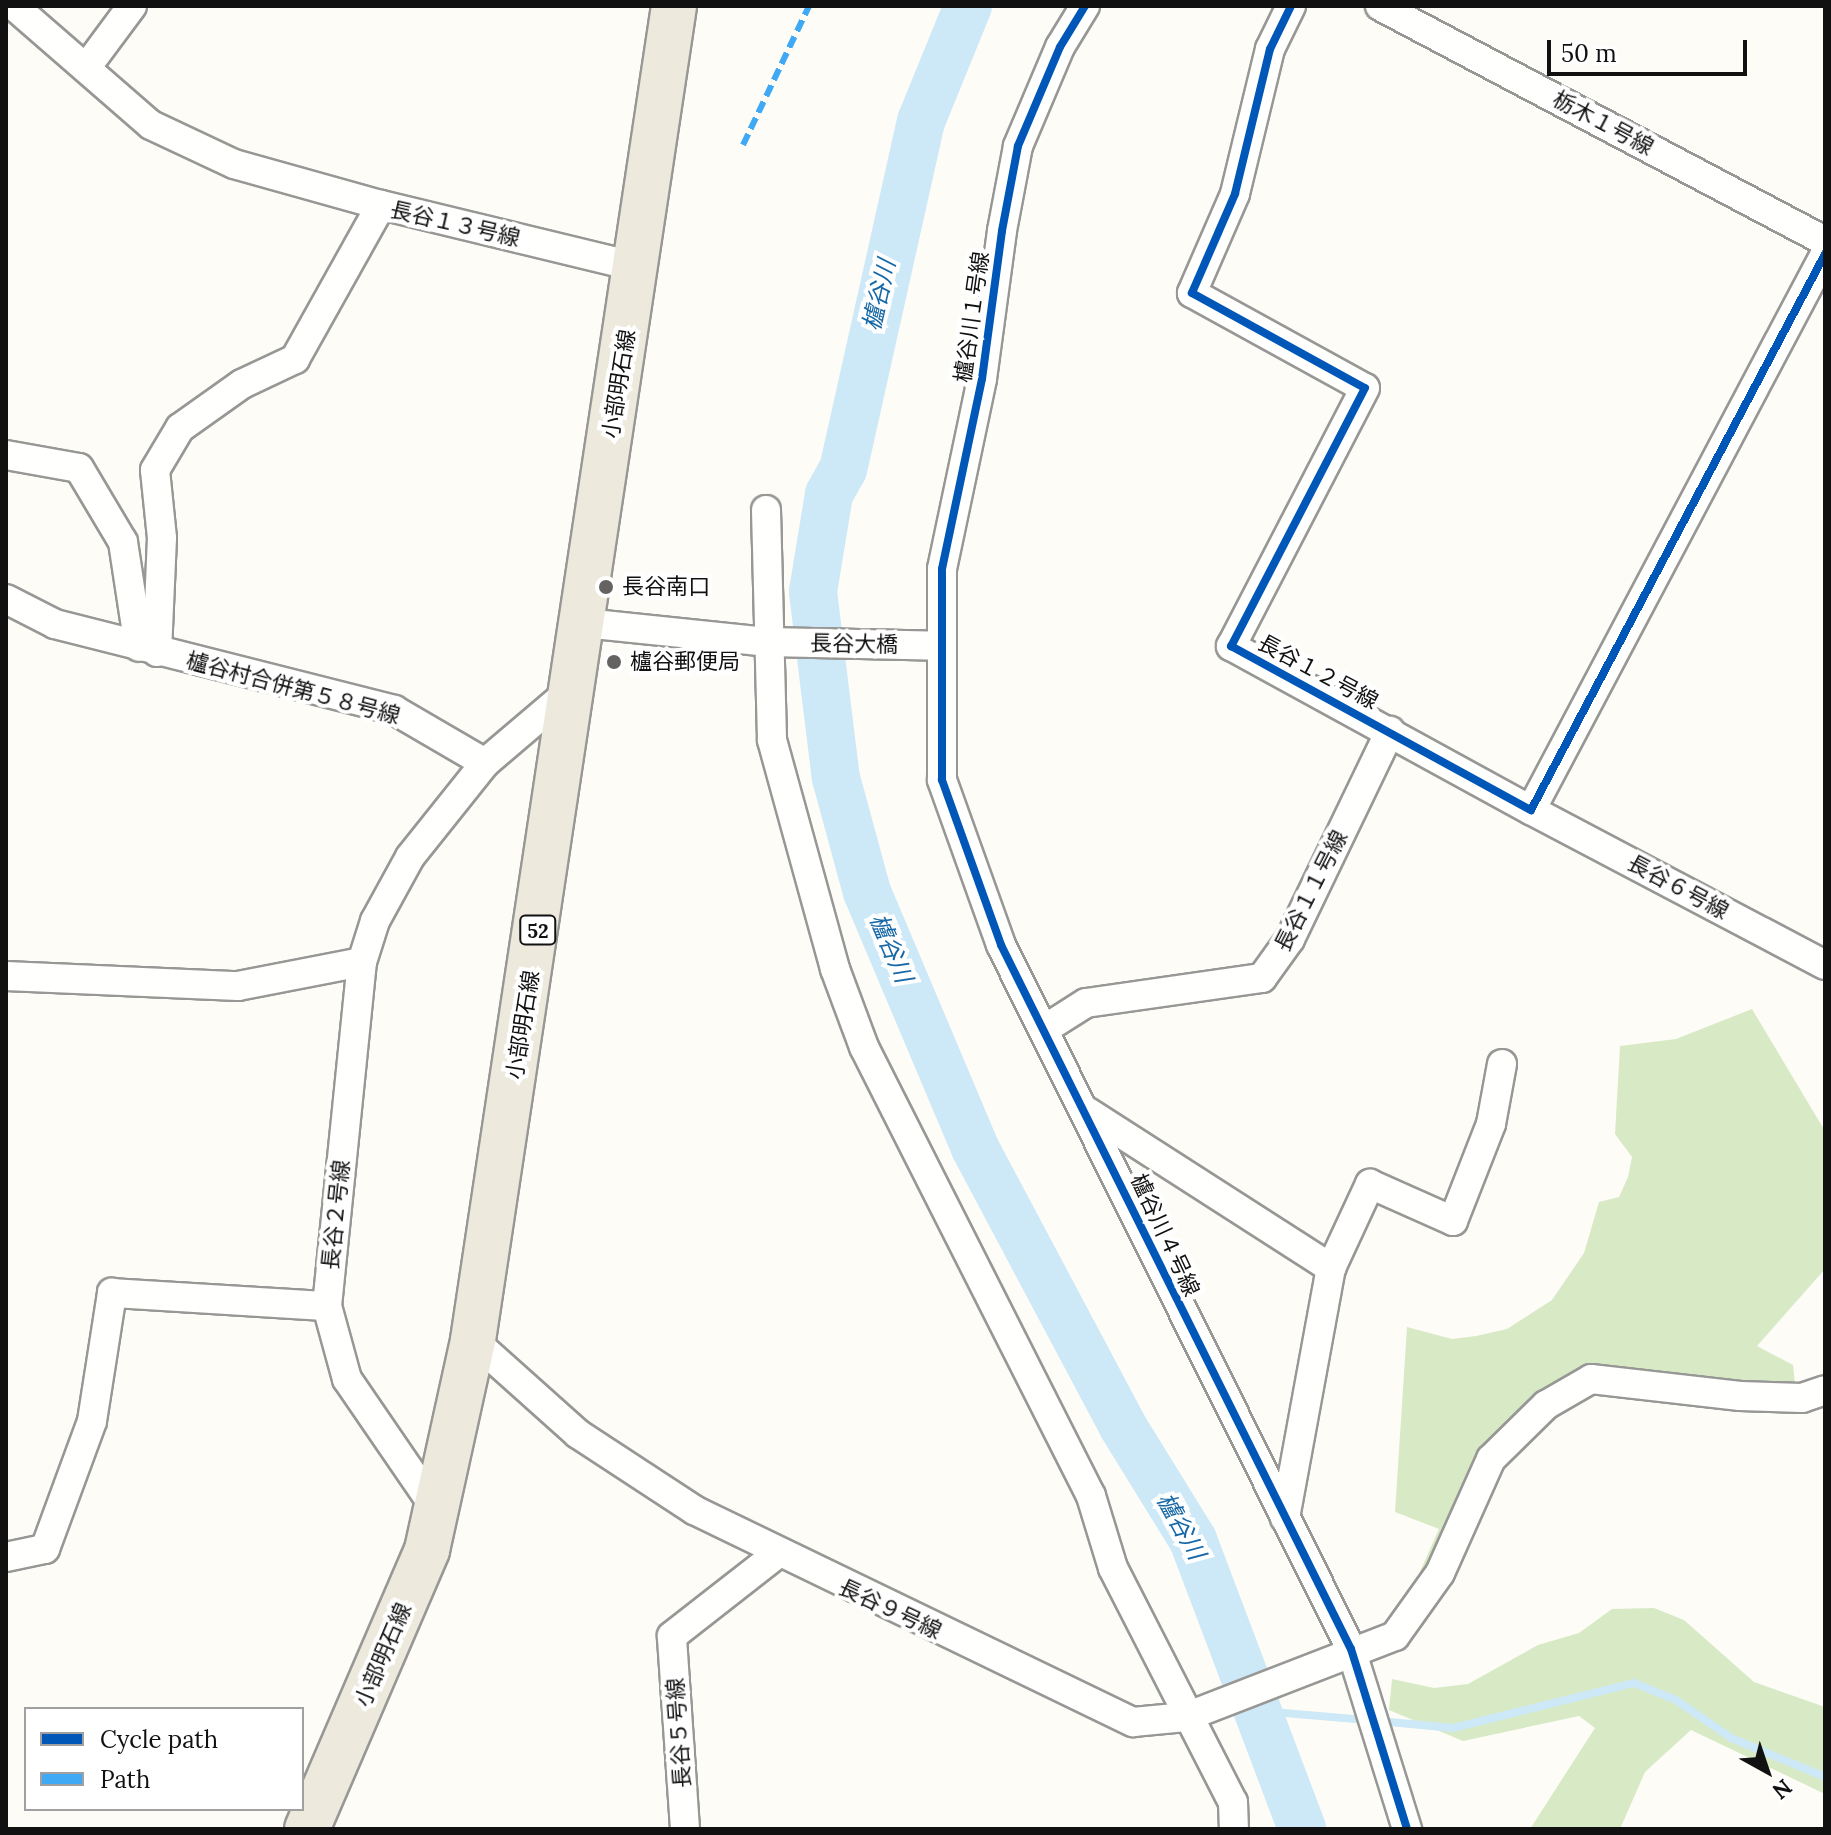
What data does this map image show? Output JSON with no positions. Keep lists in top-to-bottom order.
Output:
{
  "streets": {
    "main road": ["小部明石線", "52"],
    "street": [
      "栃木１号線",
      "長谷１３号線",
      "櫨谷川１号線",
      "長谷大橋",
      "長谷１２号線",
      "櫨谷村合併第５８号線",
      "長谷６号線",
      "長谷１１号線",
      "長谷２号線",
      "櫨谷川４号線",
      "長谷９号線",
      "長谷５号線"
    ]
  },
  "crossings": [
    ["長谷１３号線", "小部明石線"],
    ["長谷１３号線", "櫨谷村合併第５８号線"],
    ["櫨谷川１号線", "長谷大橋"],
    ["櫨谷川１号線", "櫨谷川４号線"],
    ["小部明石線", "長谷大橋"],
    ["小部明石線", "長谷２号線"],
    ["小部明石線", "長谷９号線"],
    ["長谷大橋", "櫨谷川４号線"],
    ["長谷１２号線", "長谷６号線"],
    ["長谷１２号線", "長谷１１号線"],
    ["櫨谷村合併第５８号線", "長谷２号線"],
    ["長谷１１号線", "櫨谷川４号線"],
    ["櫨谷川４号線", "長谷９号線"],
    ["長谷９号線", "長谷５号線"]
  ],
  "water": ["櫨谷川"],
  "places": ["長谷南口", "櫨谷郵便局"],
  "legend": ["Cycle path", "Path"],
  "scale_bar": "50 m",
  "north": "bottom right"
}
